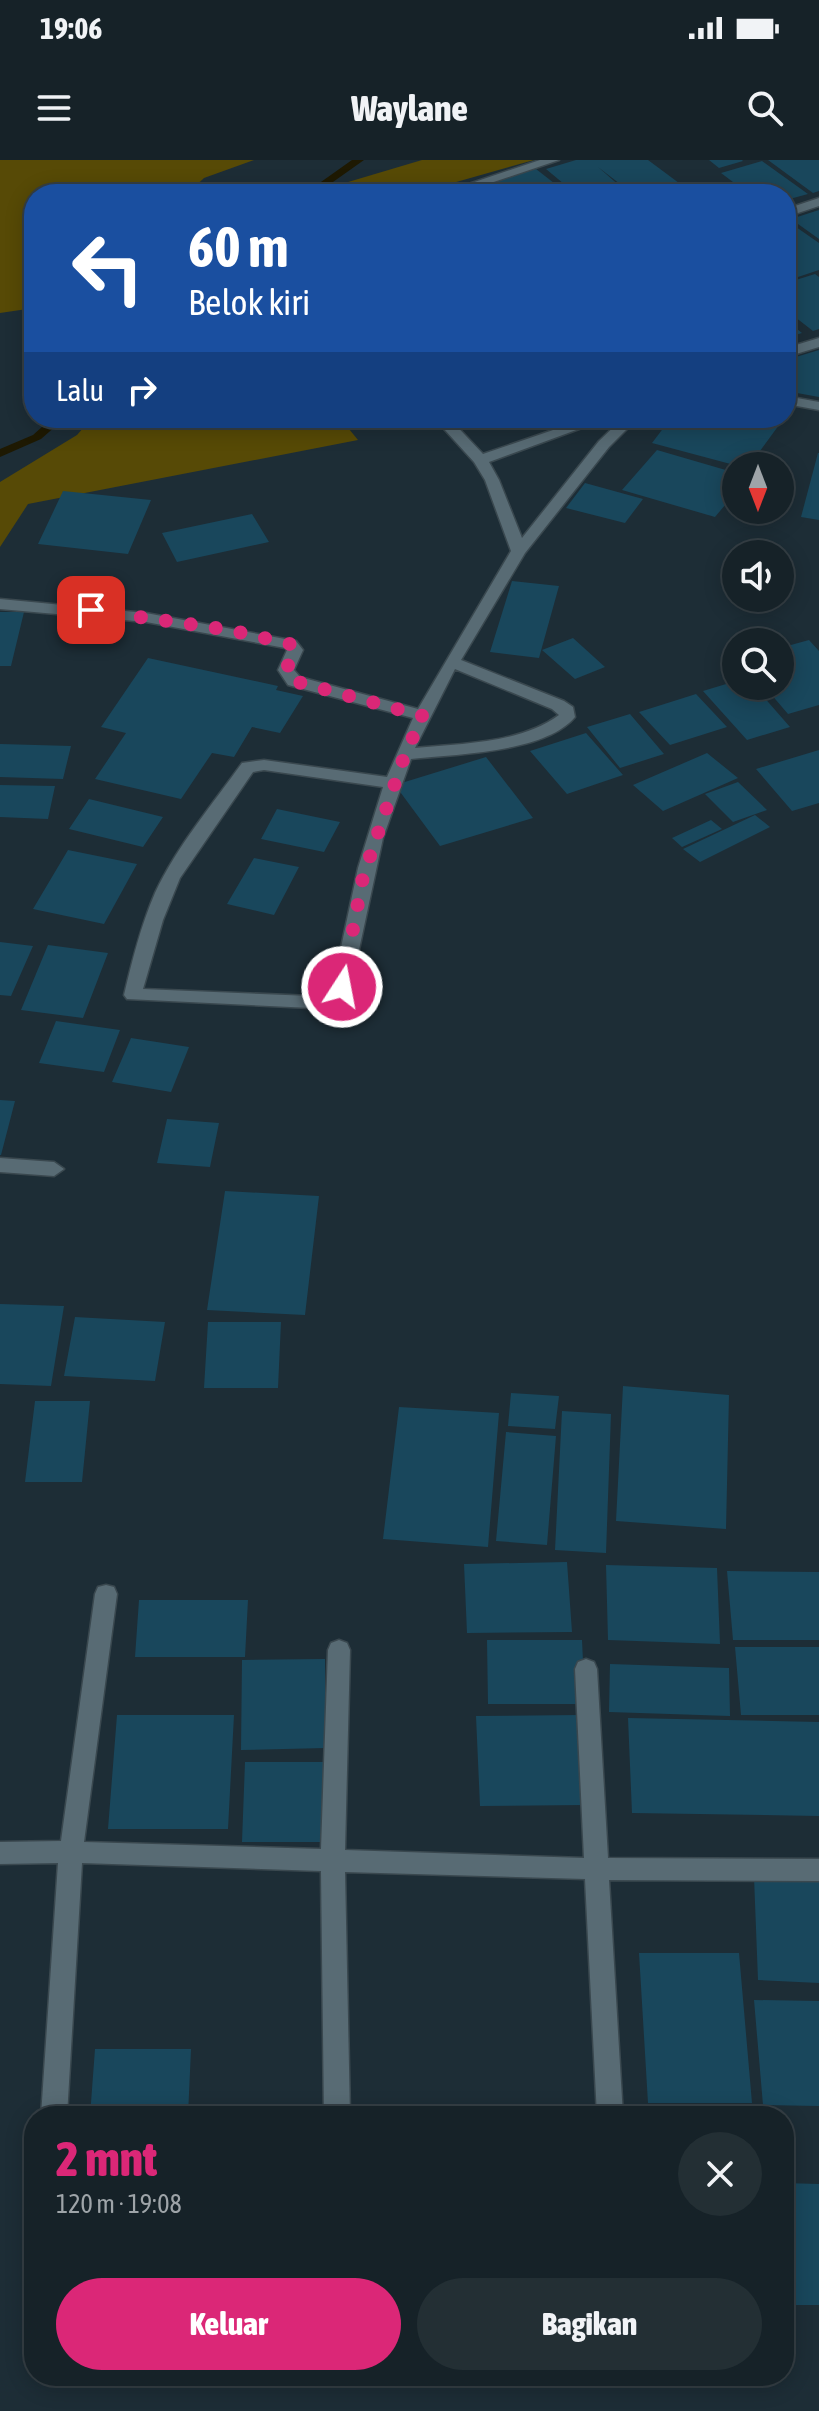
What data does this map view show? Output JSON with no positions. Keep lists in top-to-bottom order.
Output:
{
  "north": "bottom",
  "page": {
    "status": "19:06",
    "header": "Waylane",
    "turn": ["60 m", "Belok kiri"],
    "then": "Lalu",
    "heading": ["2 mnt", "120 m · 19:08"],
    "buttons": ["Keluar", "Bagikan"]
  }
}
